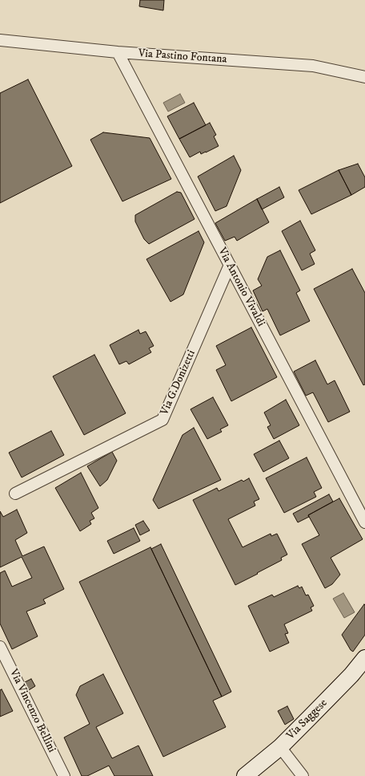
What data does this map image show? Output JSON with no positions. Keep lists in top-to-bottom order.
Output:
{
  "streets": {
    "main road": ["Via Saggese"],
    "street": [
      "Via Pastino Fontana",
      "Via Antonio Vivaldi",
      "Via G.Donizetti",
      "Via Vincenzo Bellini"
    ]
  },
  "crossings": [
    ["Via Pastino Fontana", "Via Antonio Vivaldi"],
    ["Via Antonio Vivaldi", "Via G.Donizetti"]
  ]
}
